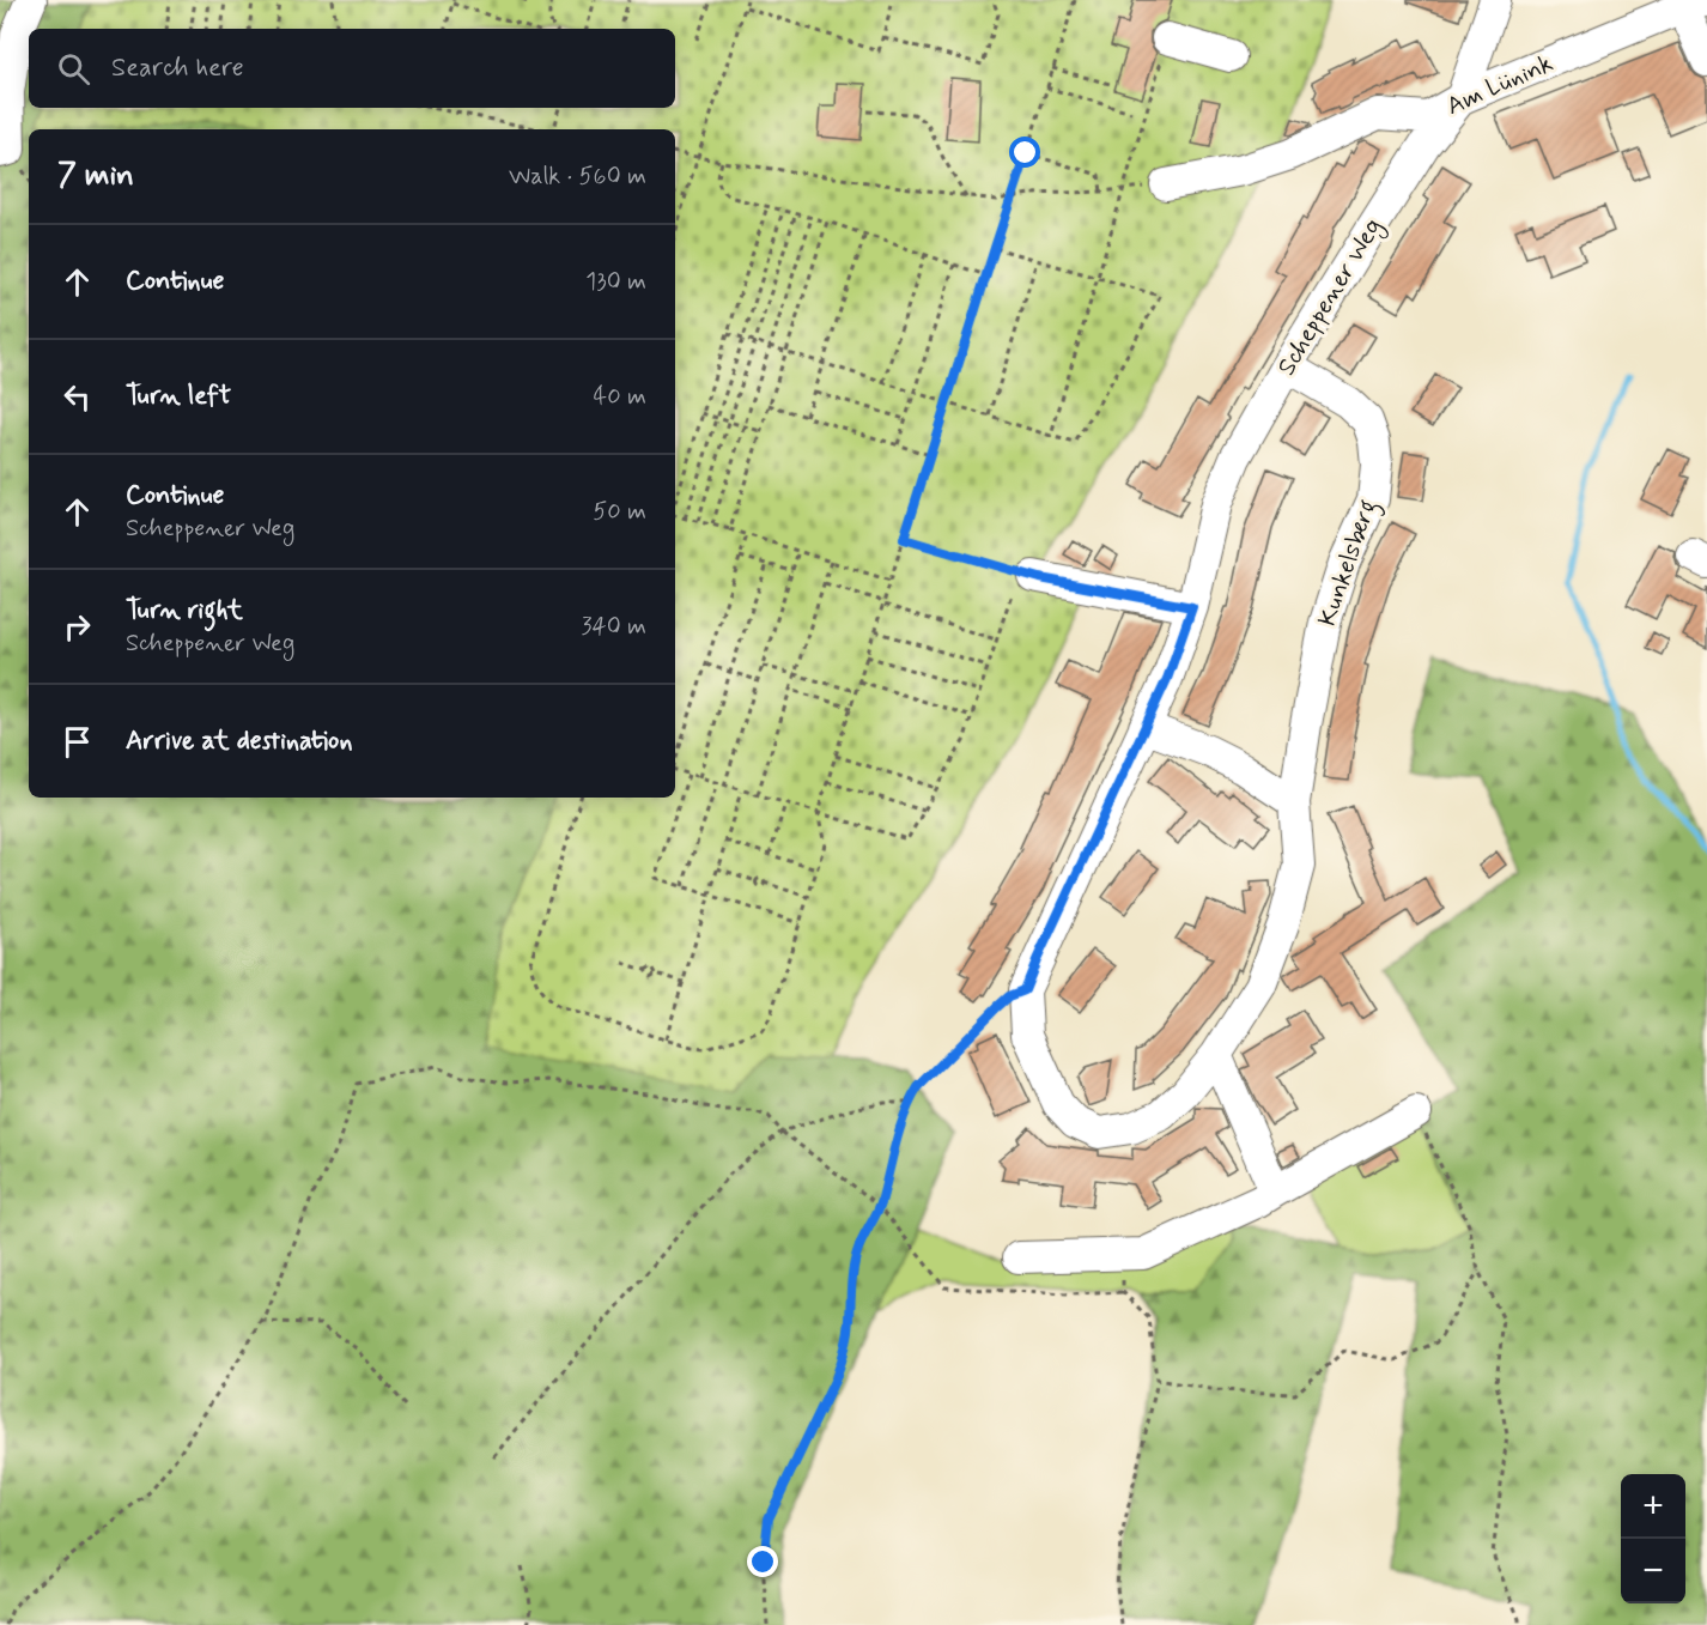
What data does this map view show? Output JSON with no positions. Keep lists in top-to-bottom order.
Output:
{
  "streets": {
    "street": ["Am Lünink", "Scheppener Weg", "Kunkelsberg"]
  },
  "crossings": [
    ["Am Lünink", "Scheppener Weg"],
    ["Scheppener Weg", "Kunkelsberg"]
  ],
  "page": {
    "search": "Search here",
    "heading": ["7 min", "Walk · 560 m"],
    "list": [
      ["Continue", "130 m"],
      ["Turn left", "40 m"],
      ["Continue", "Scheppener Weg", "50 m"],
      ["Turn right", "Scheppener Weg", "340 m"],
      "Arrive at destination"
    ],
    "map_buttons": ["+", "−"]
  }
}
